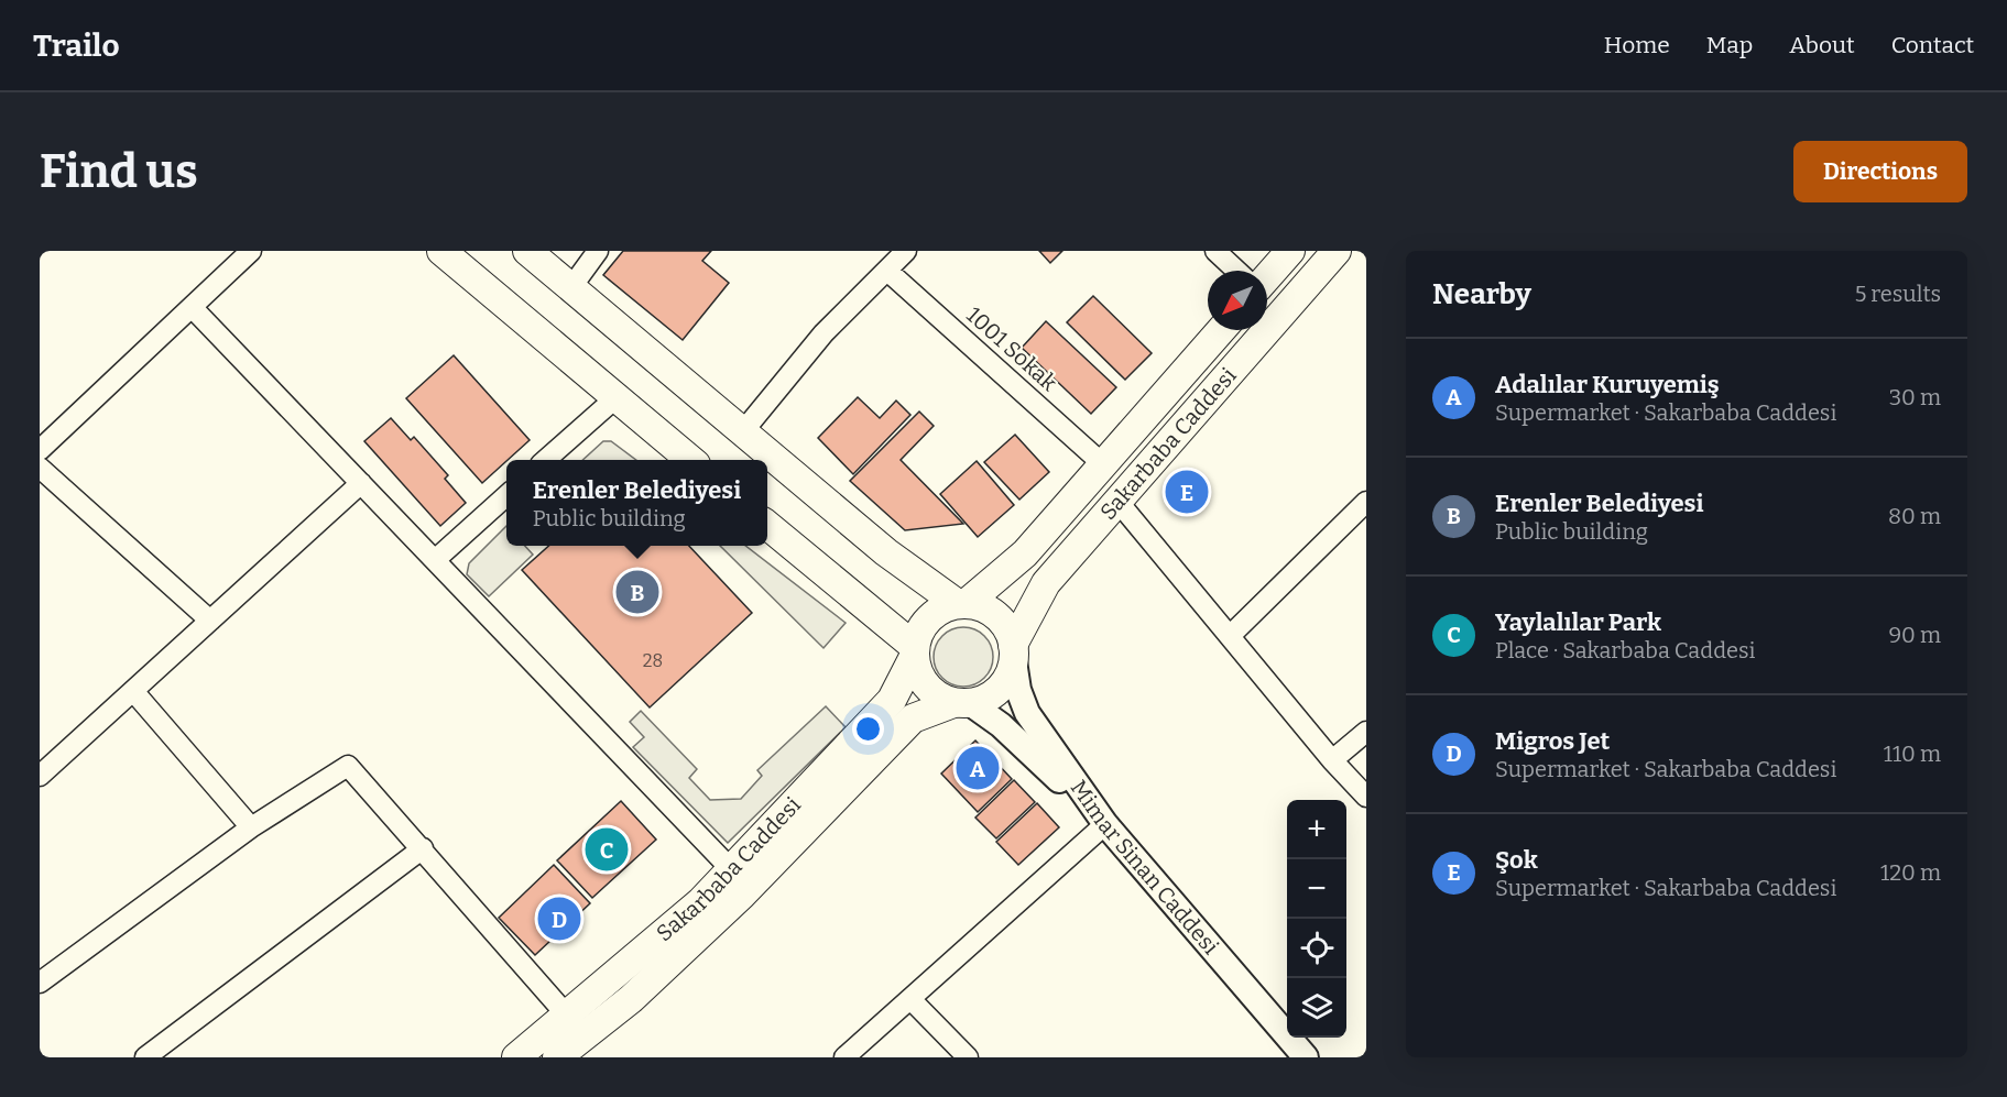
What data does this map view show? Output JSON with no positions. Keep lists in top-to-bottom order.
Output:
{
  "streets": {
    "main road": ["Sakarbaba Caddesi"],
    "street": ["1001 Sokak", "Mimar Sinan Caddesi"]
  },
  "crossings": [
    ["1001 Sokak", "Sakarbaba Caddesi"],
    ["Sakarbaba Caddesi", "Mimar Sinan Caddesi"]
  ],
  "house_numbers": ["28"],
  "north": "bottom left",
  "page": {
    "header": "Trailo",
    "nav": [
      "Home",
      "Map",
      "About",
      "Contact"
    ],
    "buttons": "Directions",
    "title": "Find us",
    "heading": ["Nearby", "5 results"],
    "list": [
      {
        "mark": "A",
        "name": "Adalılar Kuruyemiş",
        "note": "Supermarket · Sakarbaba Caddesi",
        "value": "30 m"
      },
      {
        "mark": "B",
        "name": "Erenler Belediyesi",
        "note": "Public building",
        "value": "80 m"
      },
      {
        "mark": "C",
        "name": "Yaylalılar Park",
        "note": "Place · Sakarbaba Caddesi",
        "value": "90 m"
      },
      {
        "mark": "D",
        "name": "Migros Jet",
        "note": "Supermarket · Sakarbaba Caddesi",
        "value": "110 m"
      },
      {
        "mark": "E",
        "name": "Şok",
        "note": "Supermarket · Sakarbaba Caddesi",
        "value": "120 m"
      }
    ],
    "popup": ["Erenler Belediyesi", "Public building"],
    "pins": [
      "E",
      "B",
      "A",
      "C",
      "D"
    ],
    "map_buttons": ["+", "−"]
  }
}
